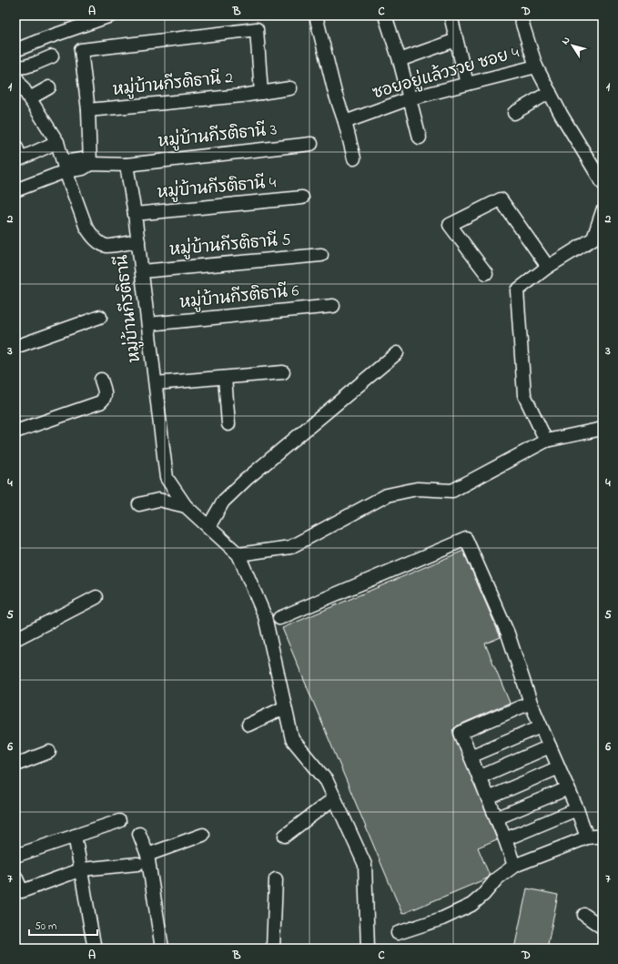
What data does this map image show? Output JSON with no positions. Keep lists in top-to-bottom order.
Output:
{
  "streets": {
    "street": [
      "ซอยอยู่แล้วรวย ซอย 4",
      "หมู่บ้านกีรติธานี 2",
      "หมู่บ้านกีรติธานี 3",
      "หมู่บ้านกีรติธานี 4",
      "หมู่บ้านกีรติธานี 5",
      "หมู่บ้านกีรติธานี 6",
      "หมู่บ้านกีรติธานี"
    ]
  },
  "crossings": [
    ["หมู่บ้านกีรติธานี 3", "หมู่บ้านกีรติธานี"],
    ["หมู่บ้านกีรติธานี 4", "หมู่บ้านกีรติธานี"],
    ["หมู่บ้านกีรติธานี 5", "หมู่บ้านกีรติธานี"],
    ["หมู่บ้านกีรติธานี 6", "หมู่บ้านกีรติธานี"]
  ],
  "scale_bar": "50 m",
  "north": "top left",
  "grid": {
    "columns": [
      "A",
      "B",
      "C",
      "D"
    ],
    "rows": [
      "1",
      "2",
      "3",
      "4",
      "5",
      "6",
      "7"
    ]
  }
}
